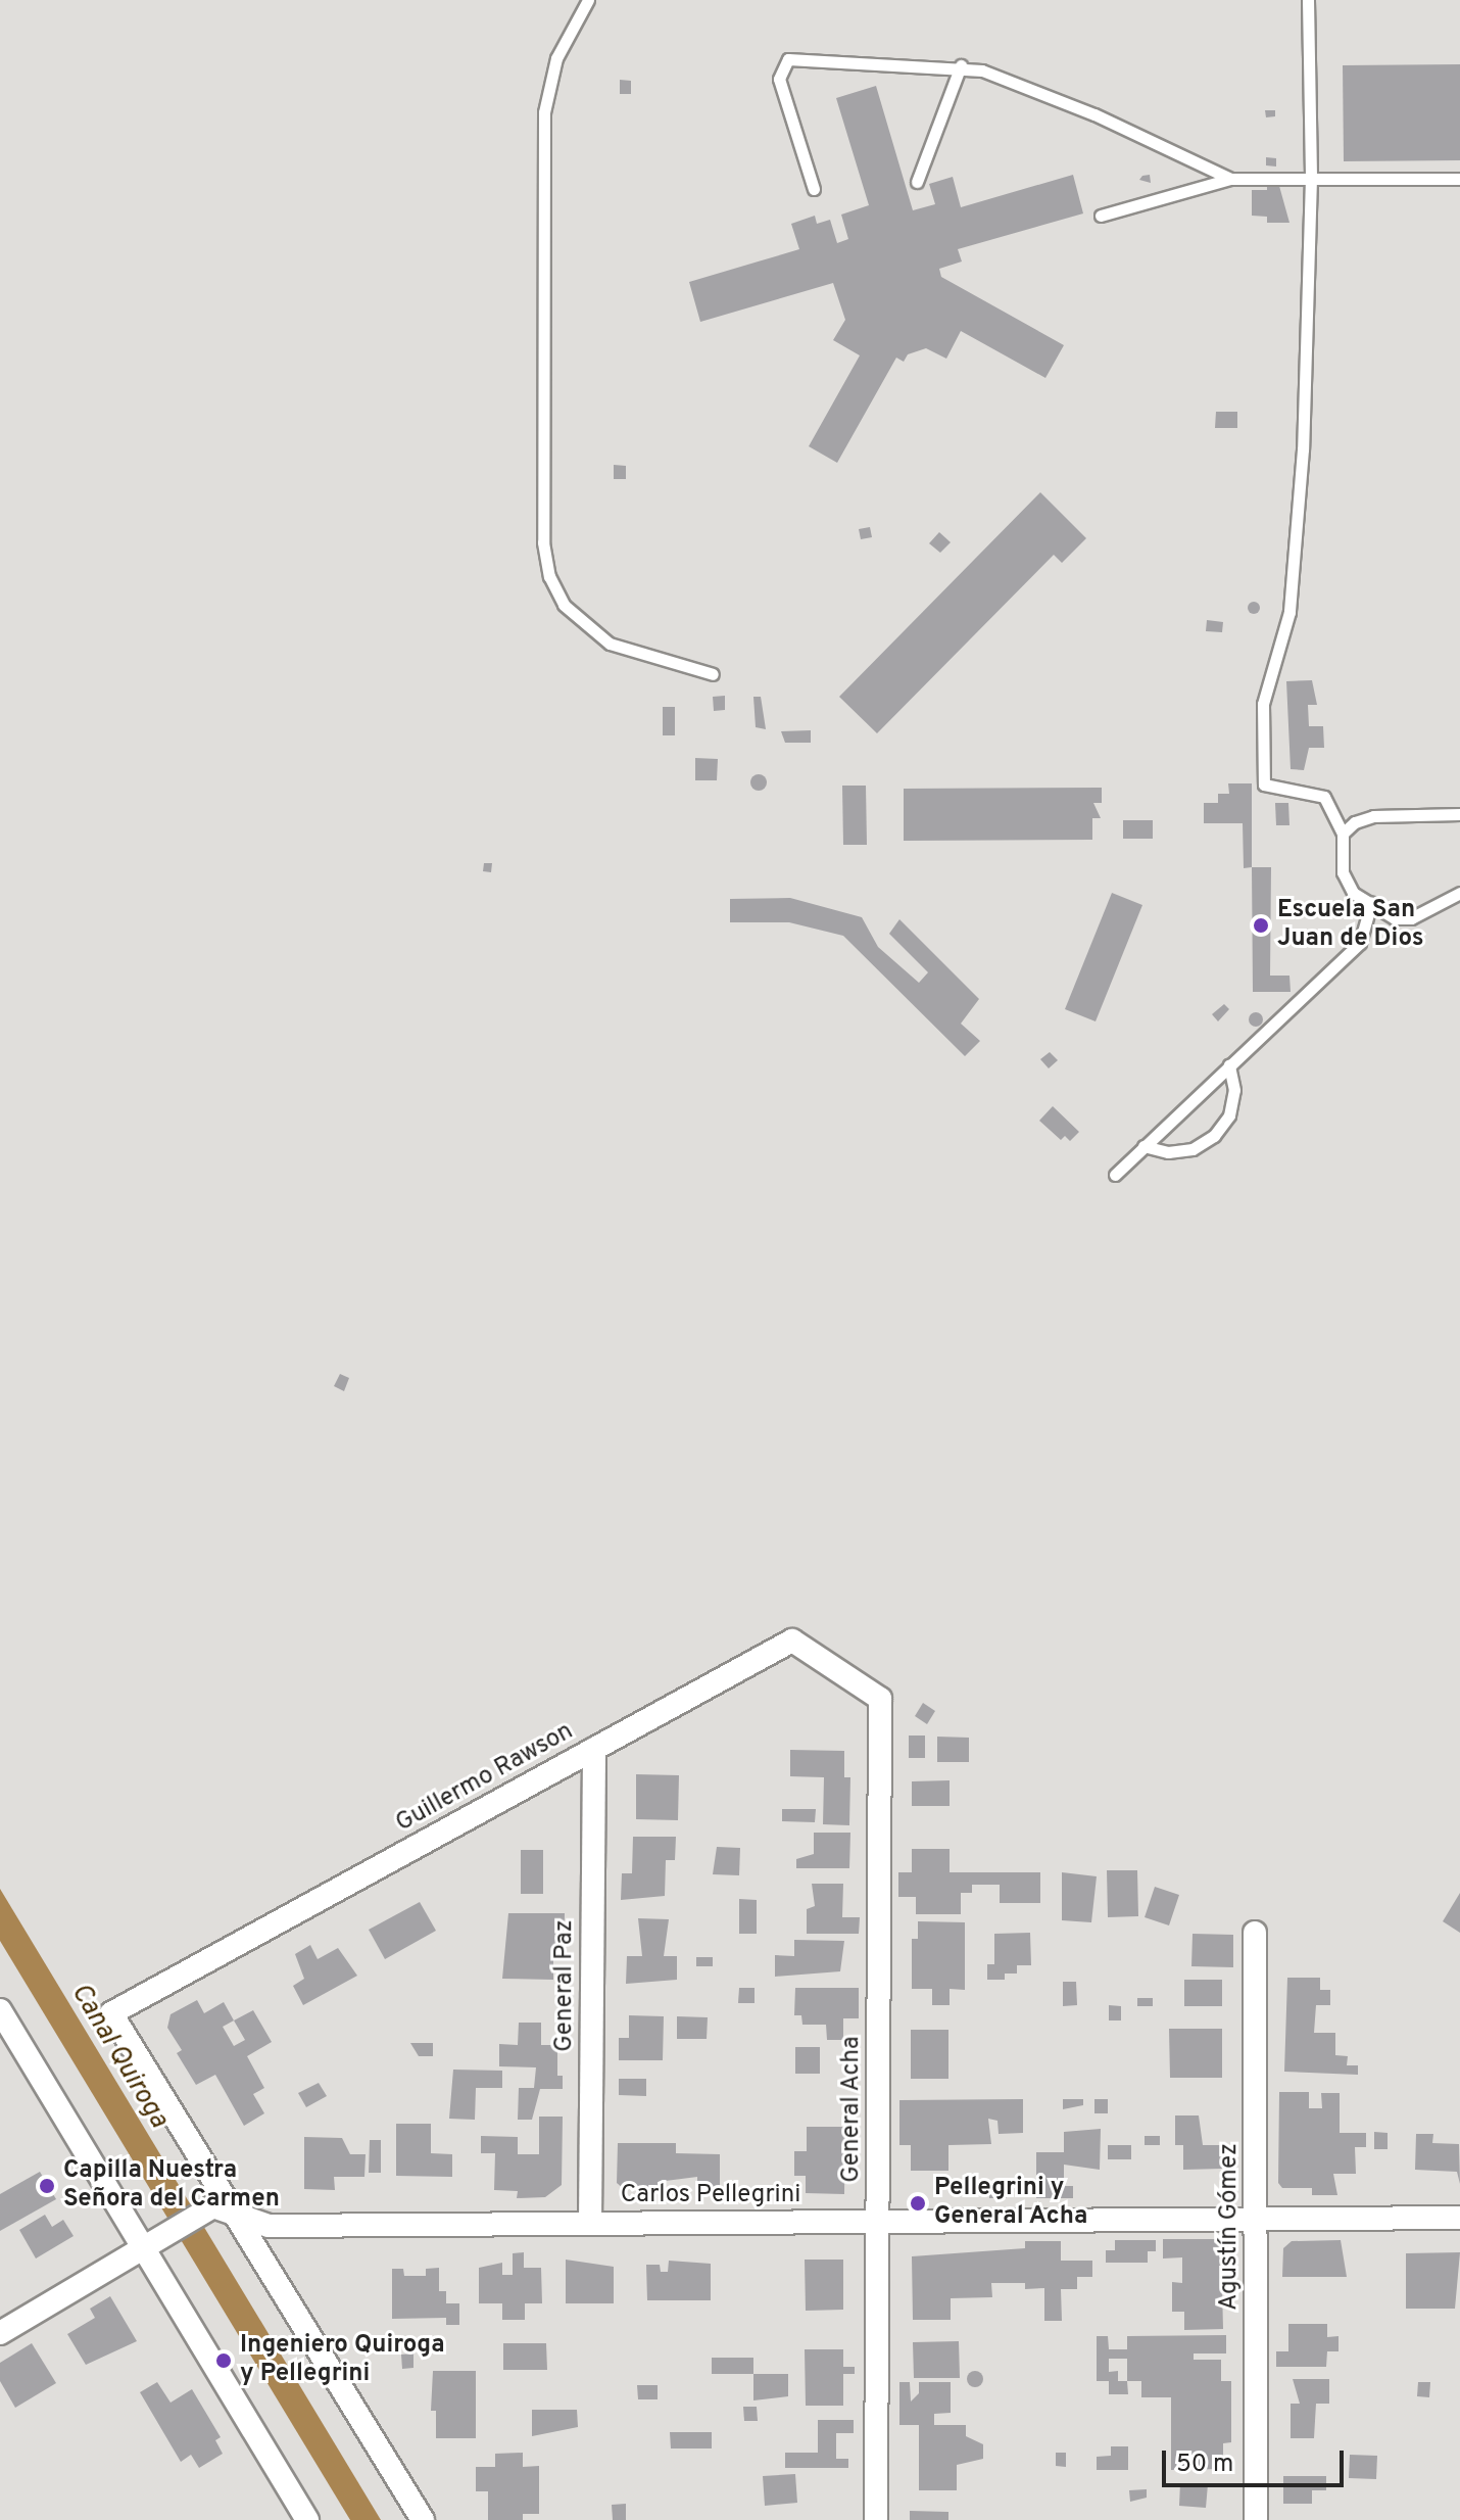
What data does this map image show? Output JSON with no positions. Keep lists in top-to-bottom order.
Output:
{
  "streets": {
    "street": [
      "Guillermo Rawson",
      "General Paz",
      "General Acha",
      "Carlos Pellegrini",
      "Agustín Gómez"
    ]
  },
  "crossings": [
    ["Guillermo Rawson", "General Paz"],
    ["Guillermo Rawson", "General Acha"],
    ["Guillermo Rawson", "Carlos Pellegrini"],
    ["General Paz", "Carlos Pellegrini"],
    ["General Acha", "Carlos Pellegrini"],
    ["Carlos Pellegrini", "Agustín Gómez"]
  ],
  "water": ["Canal Quiroga"],
  "places": [
    "Escuela San Juan de Dios",
    "Capilla Nuestra Señora del Carmen",
    "Pellegrini y General Acha",
    "Ingeniero Quiroga y Pellegrini"
  ],
  "scale_bar": "50 m"
}
